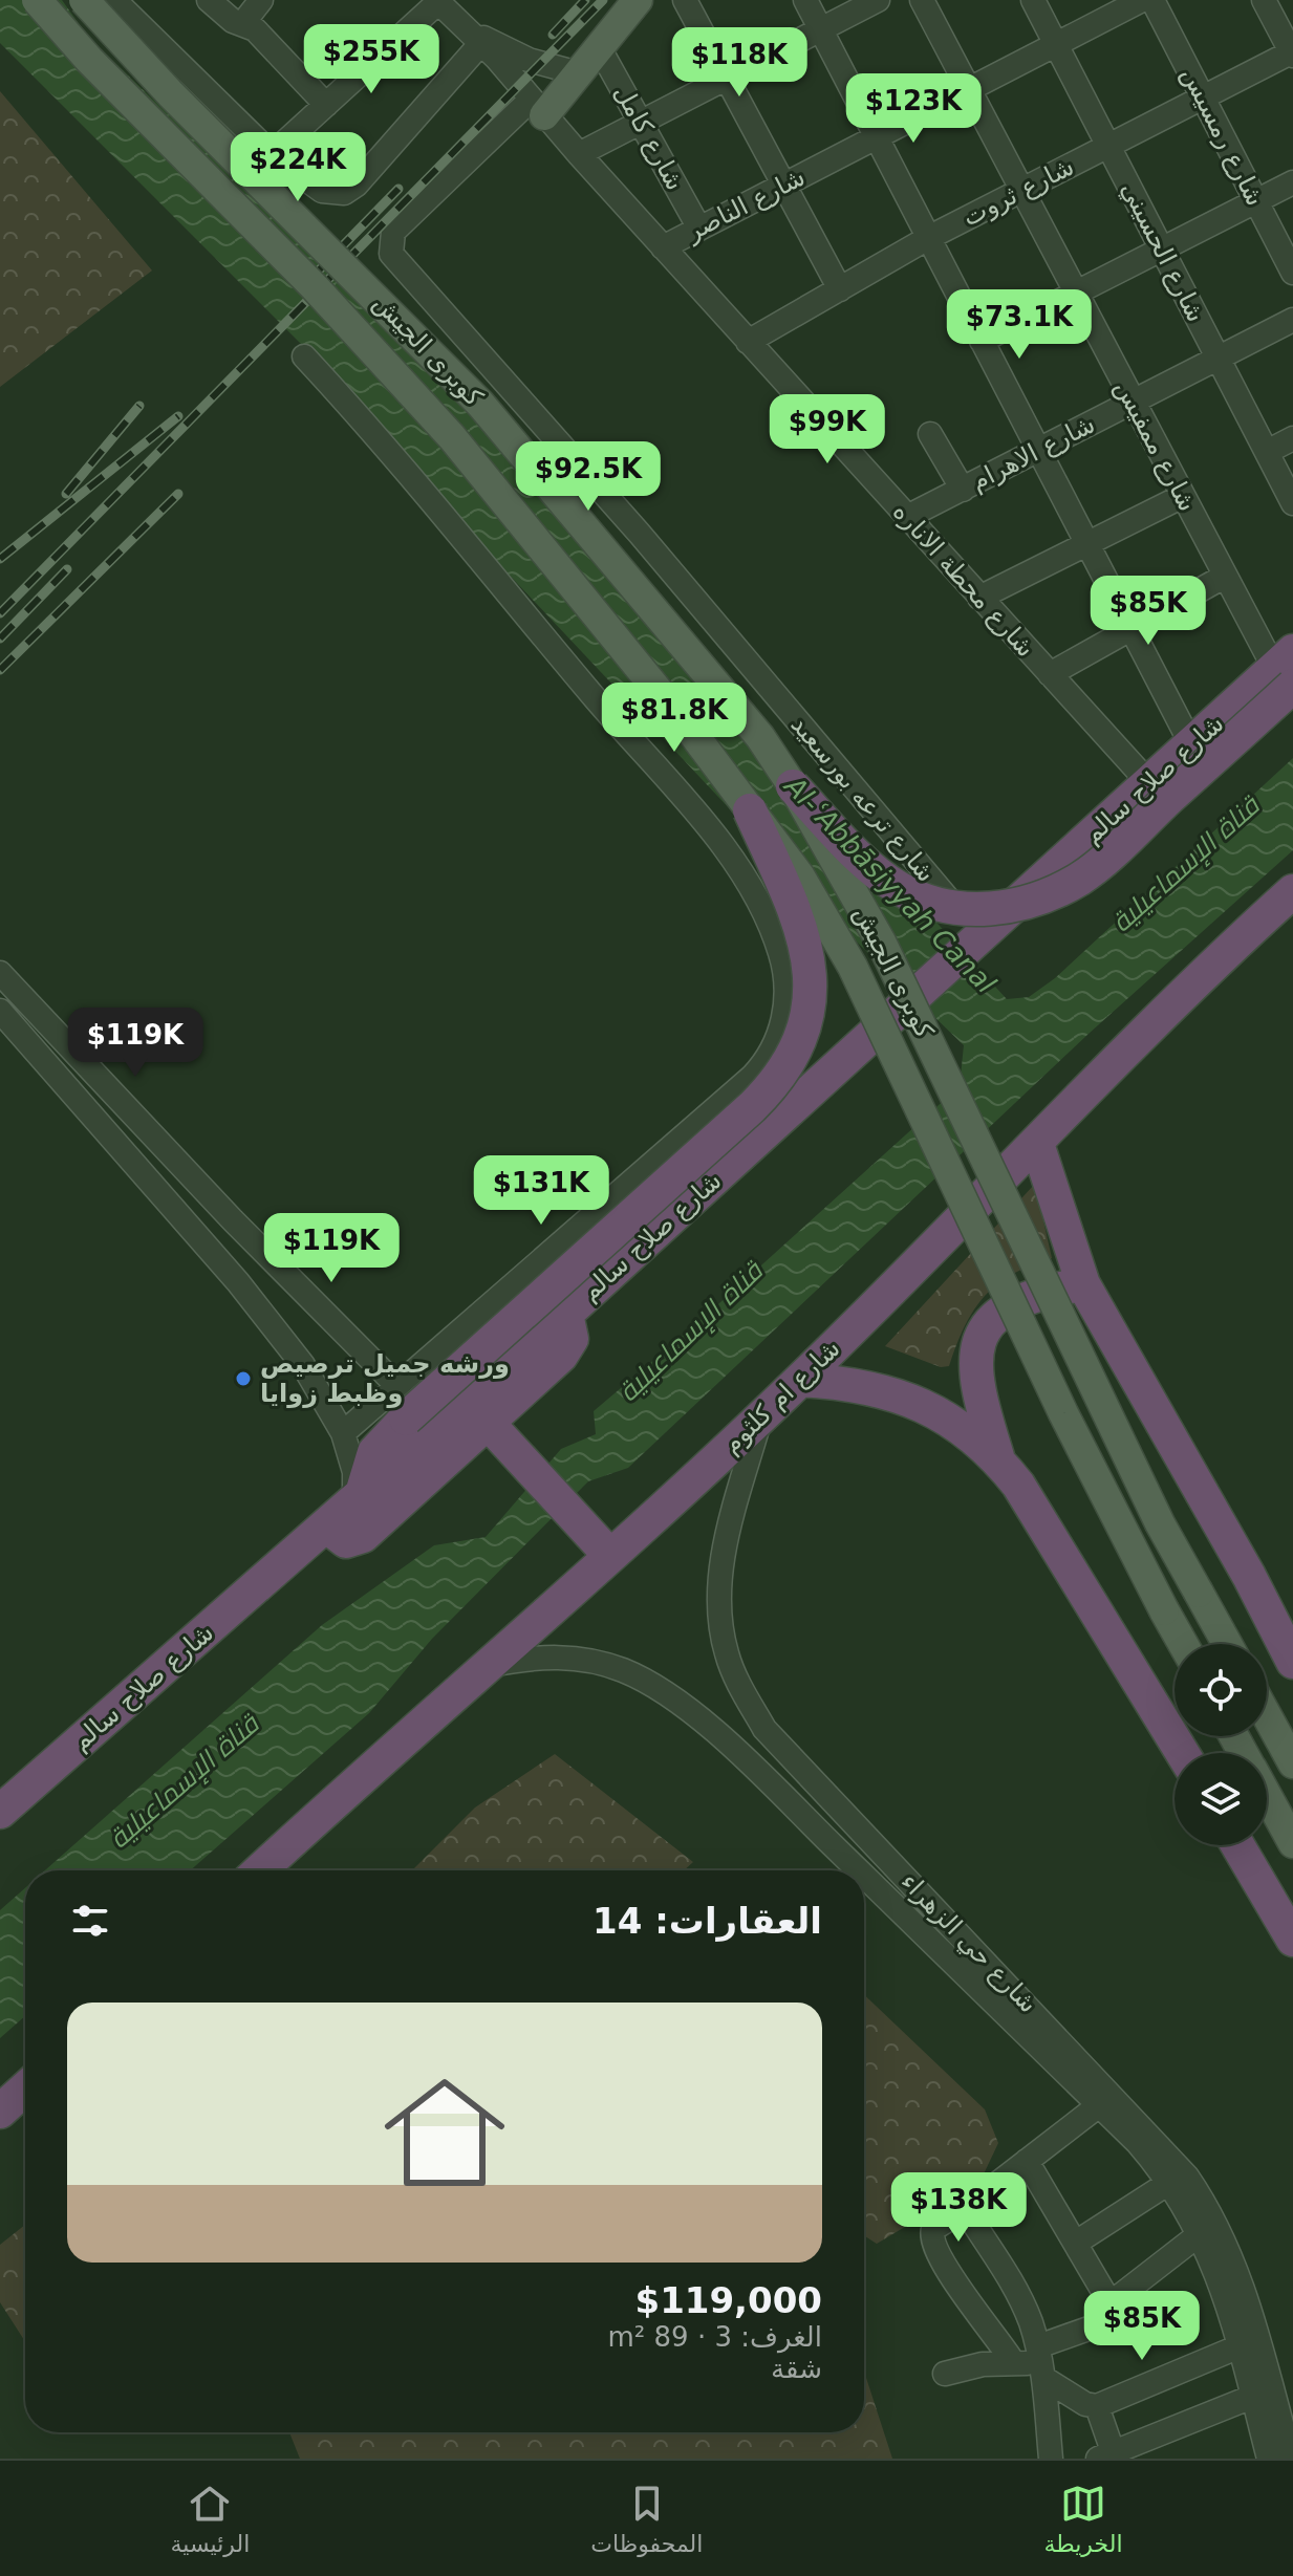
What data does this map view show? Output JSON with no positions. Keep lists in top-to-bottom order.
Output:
{
  "streets": {
    "highway": ["شارع صلاح سالم", "شارع ام كلثوم"],
    "main road": ["كوبرى الجيش"],
    "street": [
      "شارع رمسيس",
      "شارع كامل",
      "شارع ثروت",
      "شارع الناصر",
      "شارع الحسيني",
      "شارع ممفيس",
      "شارع الاهرام",
      "شارع محطة الاناره",
      "شارع ترعه بورسعيد",
      "شارع حي الزهراء"
    ]
  },
  "crossings": [
    ["شارع رمسيس", "شارع ثروت"],
    ["شارع كامل", "شارع الناصر"],
    ["شارع ثروت", "شارع الحسيني"],
    ["شارع ثروت", "شارع ممفيس"],
    ["شارع ثروت", "شارع محطة الاناره"],
    ["شارع الناصر", "شارع الحسيني"],
    ["شارع الناصر", "شارع ممفيس"],
    ["شارع الناصر", "شارع محطة الاناره"],
    ["شارع الحسيني", "شارع الاهرام"],
    ["شارع ممفيس", "شارع الاهرام"],
    ["شارع ممفيس", "شارع صلاح سالم"],
    ["شارع الاهرام", "شارع محطة الاناره"],
    ["شارع محطة الاناره", "شارع صلاح سالم"],
    ["شارع محطة الاناره", "شارع ترعه بورسعيد"],
    ["شارع صلاح سالم", "شارع ترعه بورسعيد"],
    ["شارع ام كلثوم", "شارع حي الزهراء"]
  ],
  "water": ["قناة الإسماعيلية", "Al-ʿAbbāsiyyah Canal"],
  "places": ["ورشه جميل ترصيص وظبط زوايا"],
  "page": {
    "price": [
      "$255K",
      "$118K",
      "$123K",
      "$224K",
      "$73.1K",
      "$99K",
      "$92.5K",
      "$85K",
      "$81.8K",
      "$119K",
      "$131K",
      "$119K",
      "$138K",
      "$85K"
    ],
    "heading": "العقارات: 14",
    "list": [
      {
        "name": "$119,000",
        "note": "الغرف: 3 · 89 m² · شقة"
      }
    ],
    "tabs": ["الخريطة", "المحفوظات", "الرئيسية"]
  }
}
